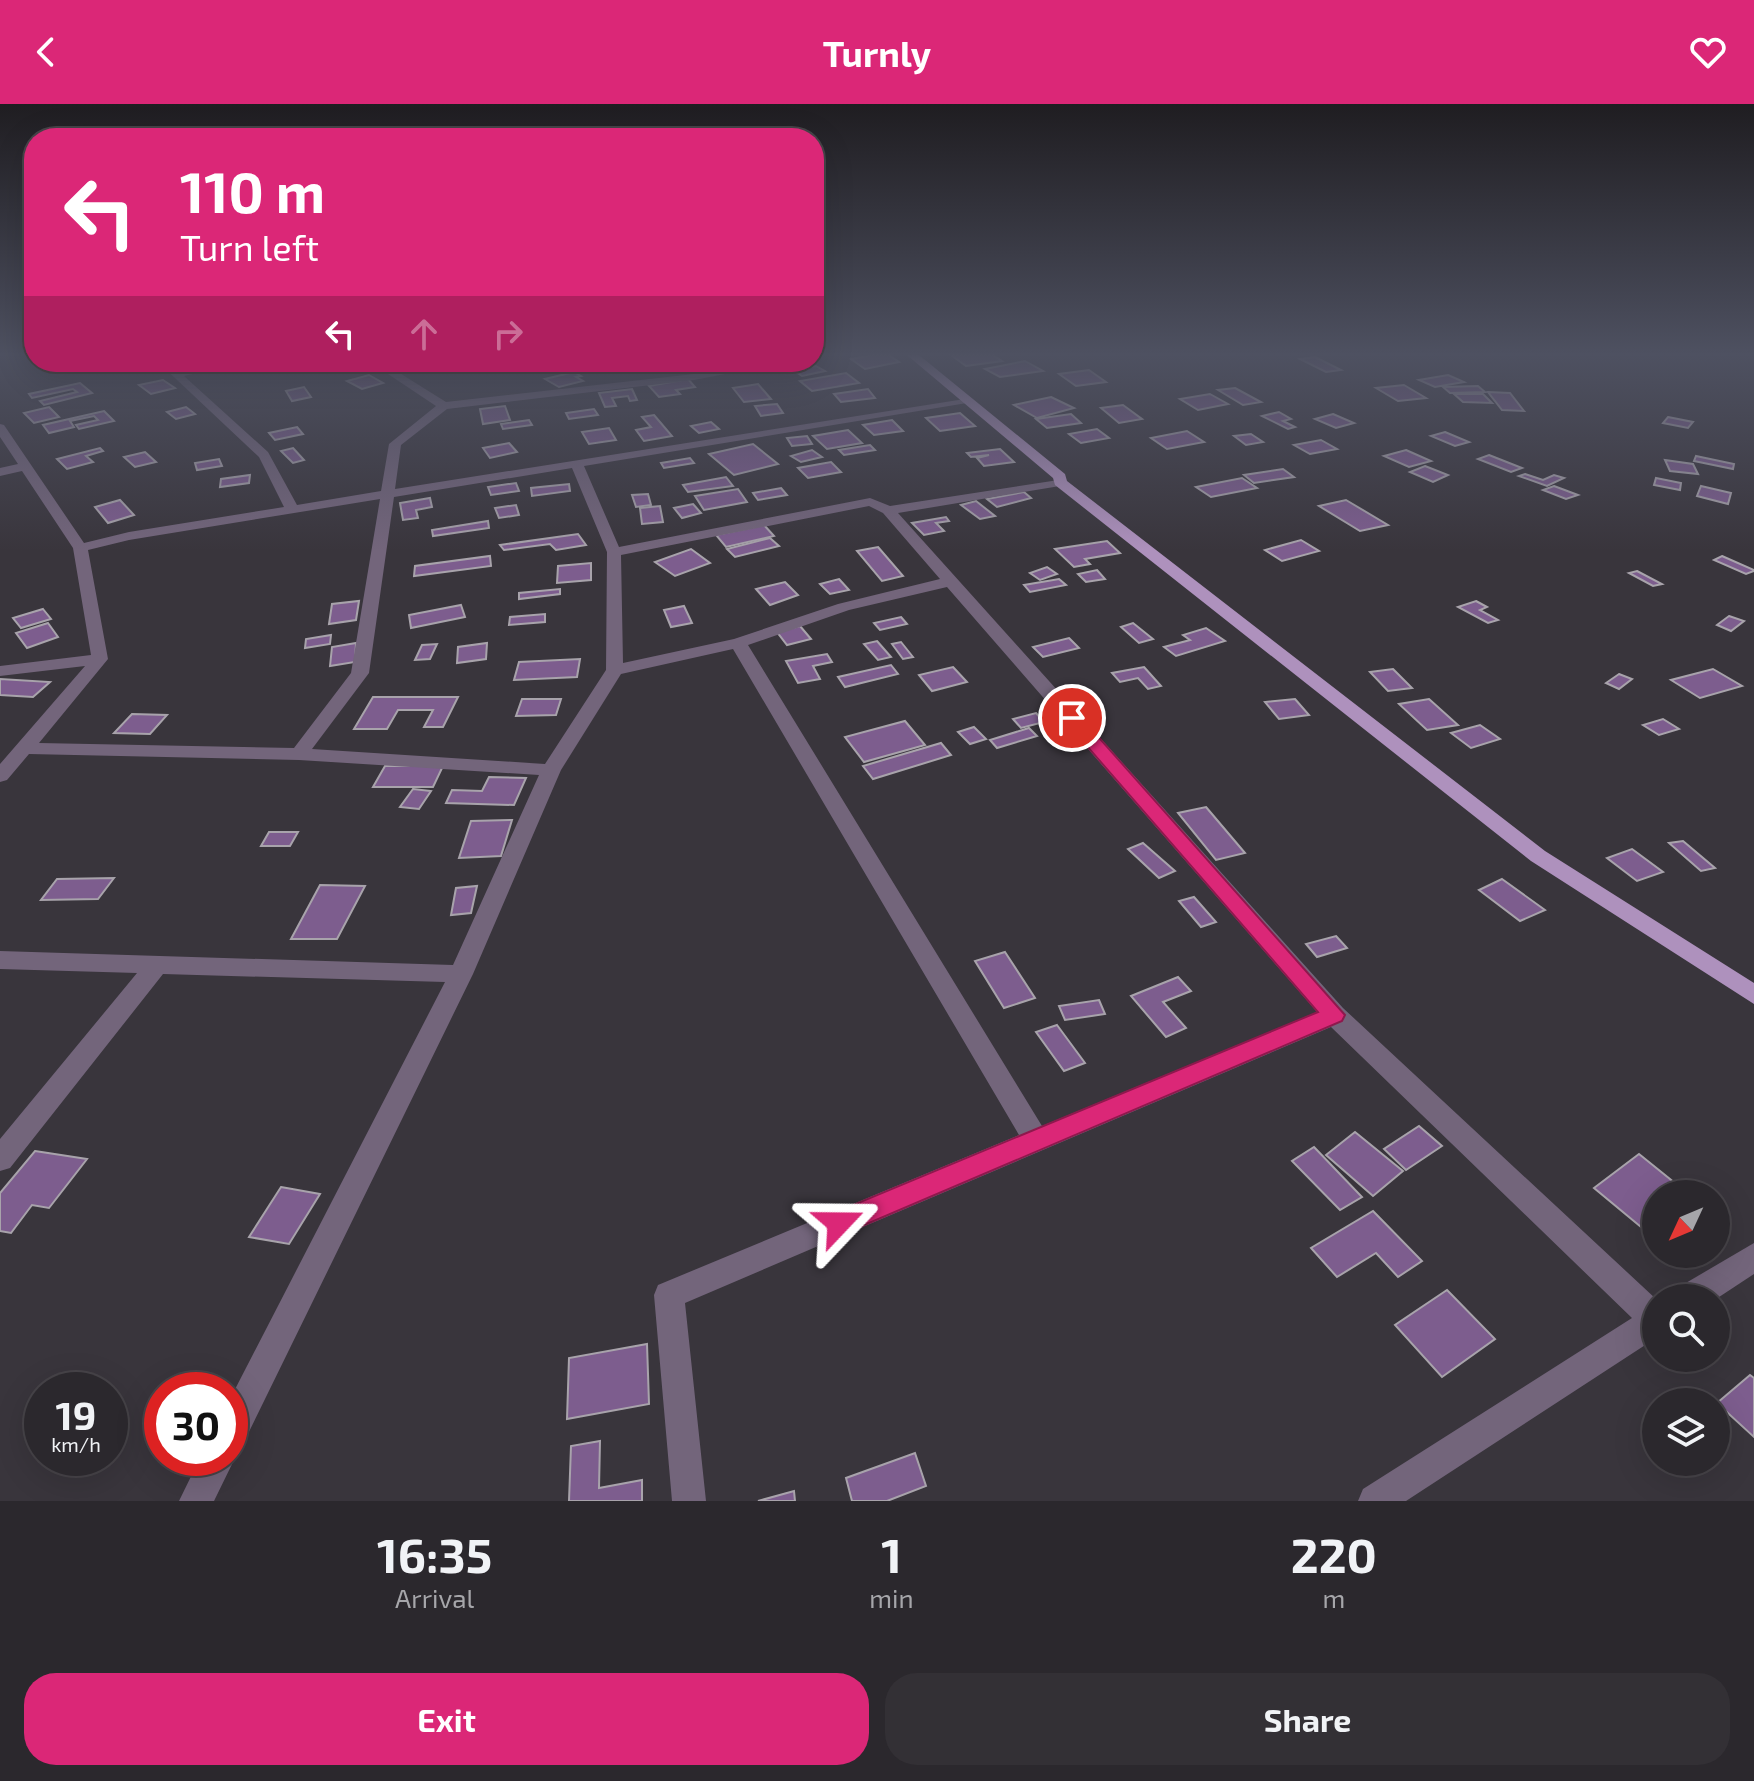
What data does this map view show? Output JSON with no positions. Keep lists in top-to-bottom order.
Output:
{
  "north": "bottom left",
  "page": {
    "header": "Turnly",
    "turn": ["110 m", "Turn left"],
    "speed": "19 km/h",
    "limit": "30",
    "eta": [
      "16:35",
      "Arrival",
      "1",
      "min",
      "220",
      "m"
    ],
    "buttons": ["Exit", "Share"]
  }
}
